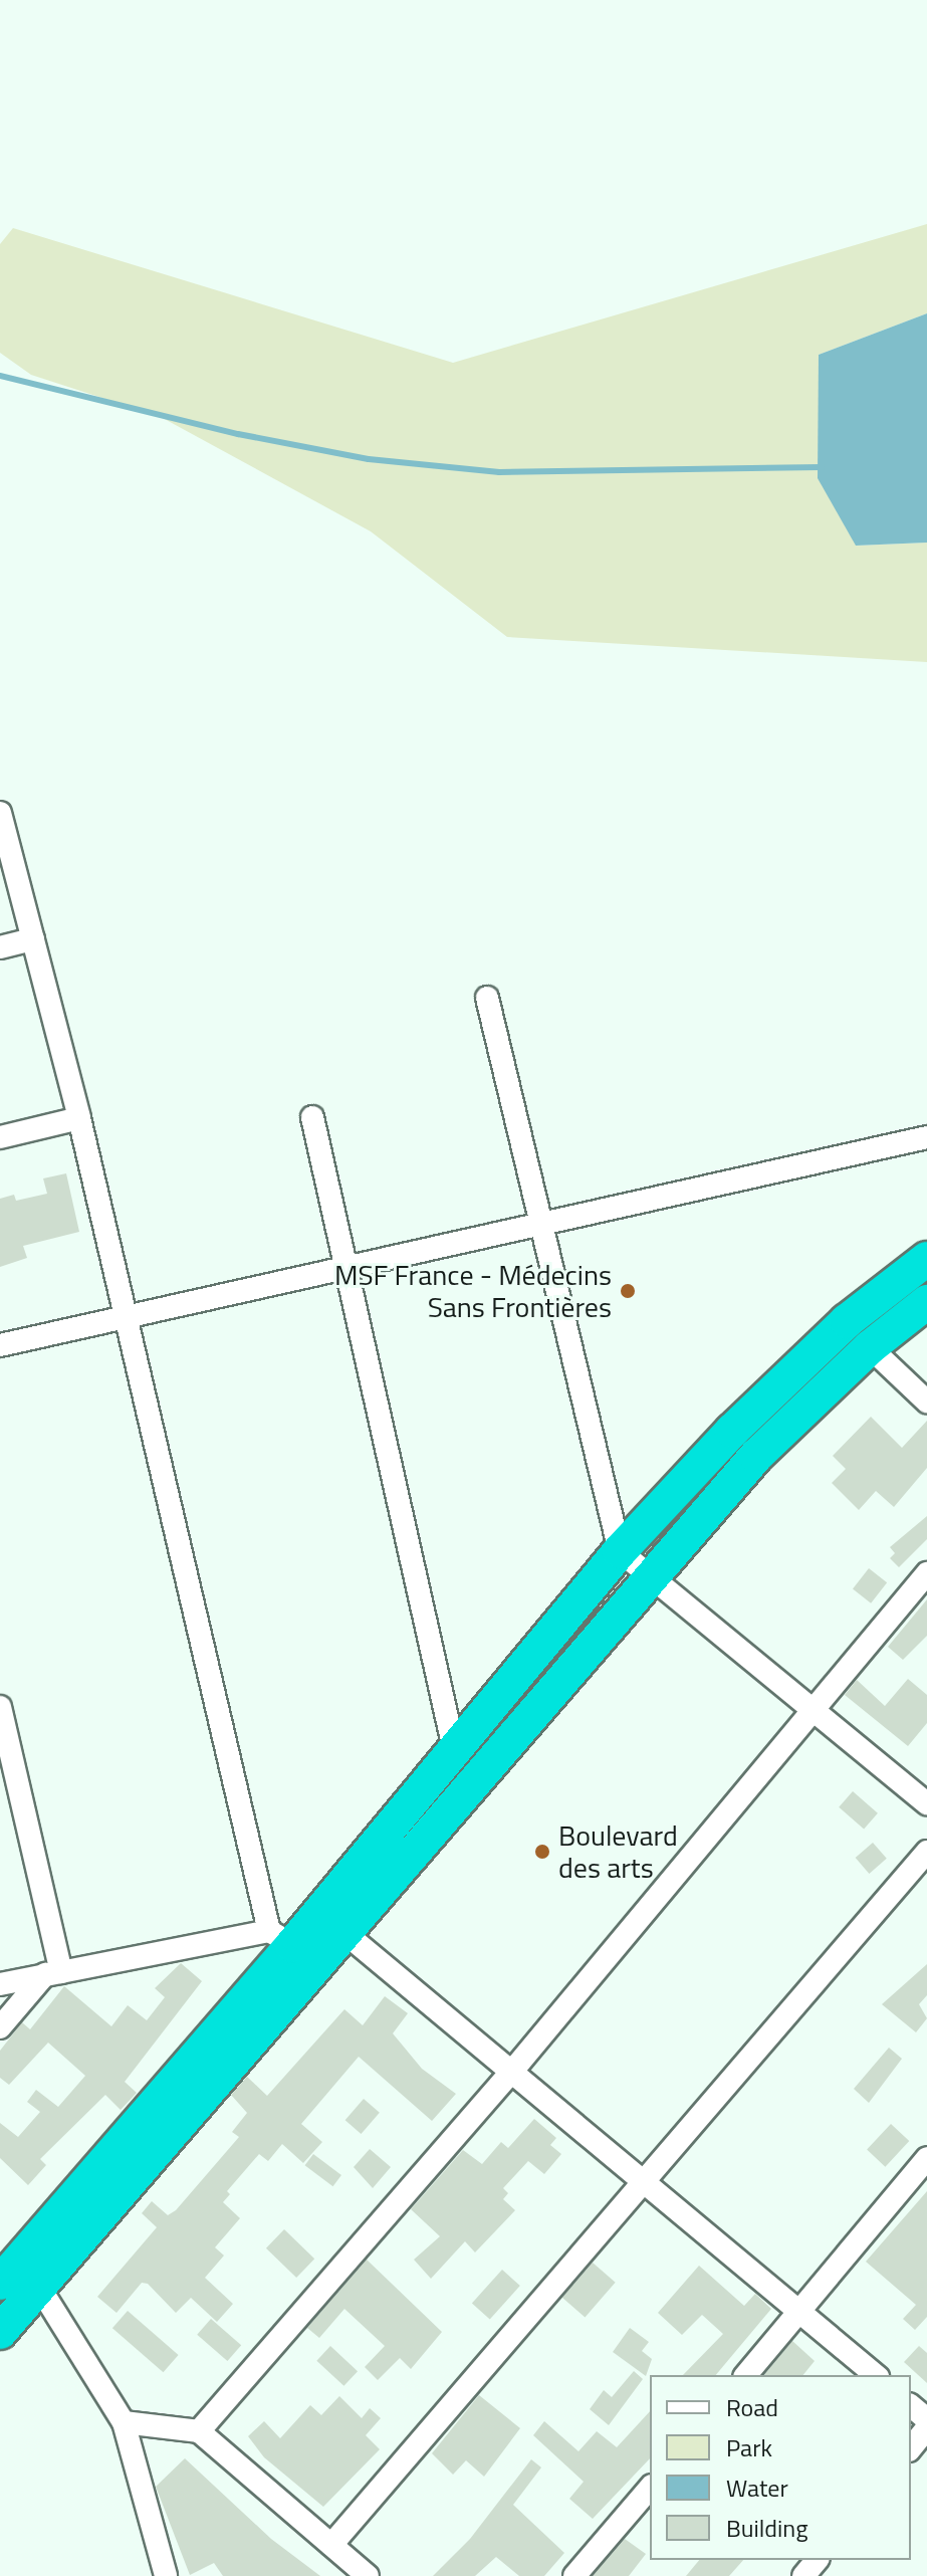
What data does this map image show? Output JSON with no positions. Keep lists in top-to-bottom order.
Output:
{
  "places": ["MSF France - Médecins Sans Frontières", "Boulevard des arts"],
  "legend": [
    "Road",
    "Park",
    "Water",
    "Building"
  ]
}
